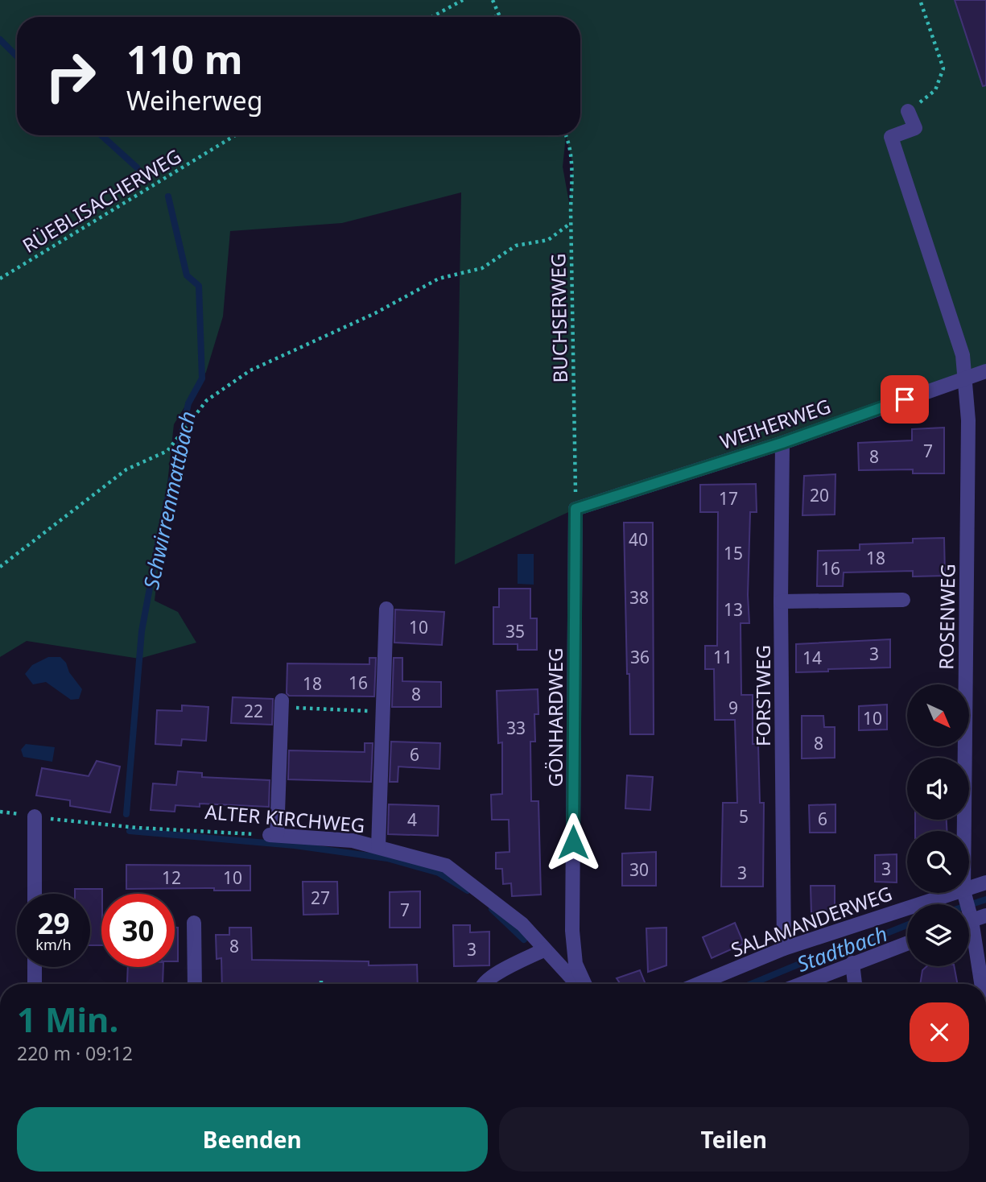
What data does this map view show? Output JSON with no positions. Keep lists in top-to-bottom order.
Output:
{
  "streets": {
    "street": [
      "WEIHERWEG",
      "ROSENWEG",
      "FORSTWEG",
      "GÖNHARDWEG",
      "ALTER KIRCHWEG",
      "SALAMANDERWEG"
    ],
    "path": ["RÜEBLISACHERWEG", "BUCHSERWEG"]
  },
  "crossings": [
    ["BUCHSERWEG", "WEIHERWEG"],
    ["BUCHSERWEG", "GÖNHARDWEG"],
    ["WEIHERWEG", "ROSENWEG"],
    ["WEIHERWEG", "FORSTWEG"],
    ["WEIHERWEG", "GÖNHARDWEG"],
    ["FORSTWEG", "SALAMANDERWEG"]
  ],
  "water": ["Schwirrenmattbach", "Stadtbach"],
  "house_numbers": [
    "7",
    "8",
    "20",
    "17",
    "40",
    "15",
    "18",
    "16",
    "38",
    "13",
    "10",
    "35",
    "3",
    "36",
    "11",
    "14",
    "16",
    "18",
    "8",
    "9",
    "22",
    "10",
    "33",
    "8",
    "6",
    "5",
    "6",
    "4",
    "3",
    "30",
    "3",
    "12",
    "10",
    "27",
    "7",
    "8",
    "3"
  ],
  "north": "bottom right",
  "page": {
    "turn": ["110 m", "Weiherweg"],
    "speed": "29 km/h",
    "limit": "30",
    "heading": ["1 Min.", "220 m · 09:12"],
    "buttons": ["Beenden", "Teilen"]
  }
}
